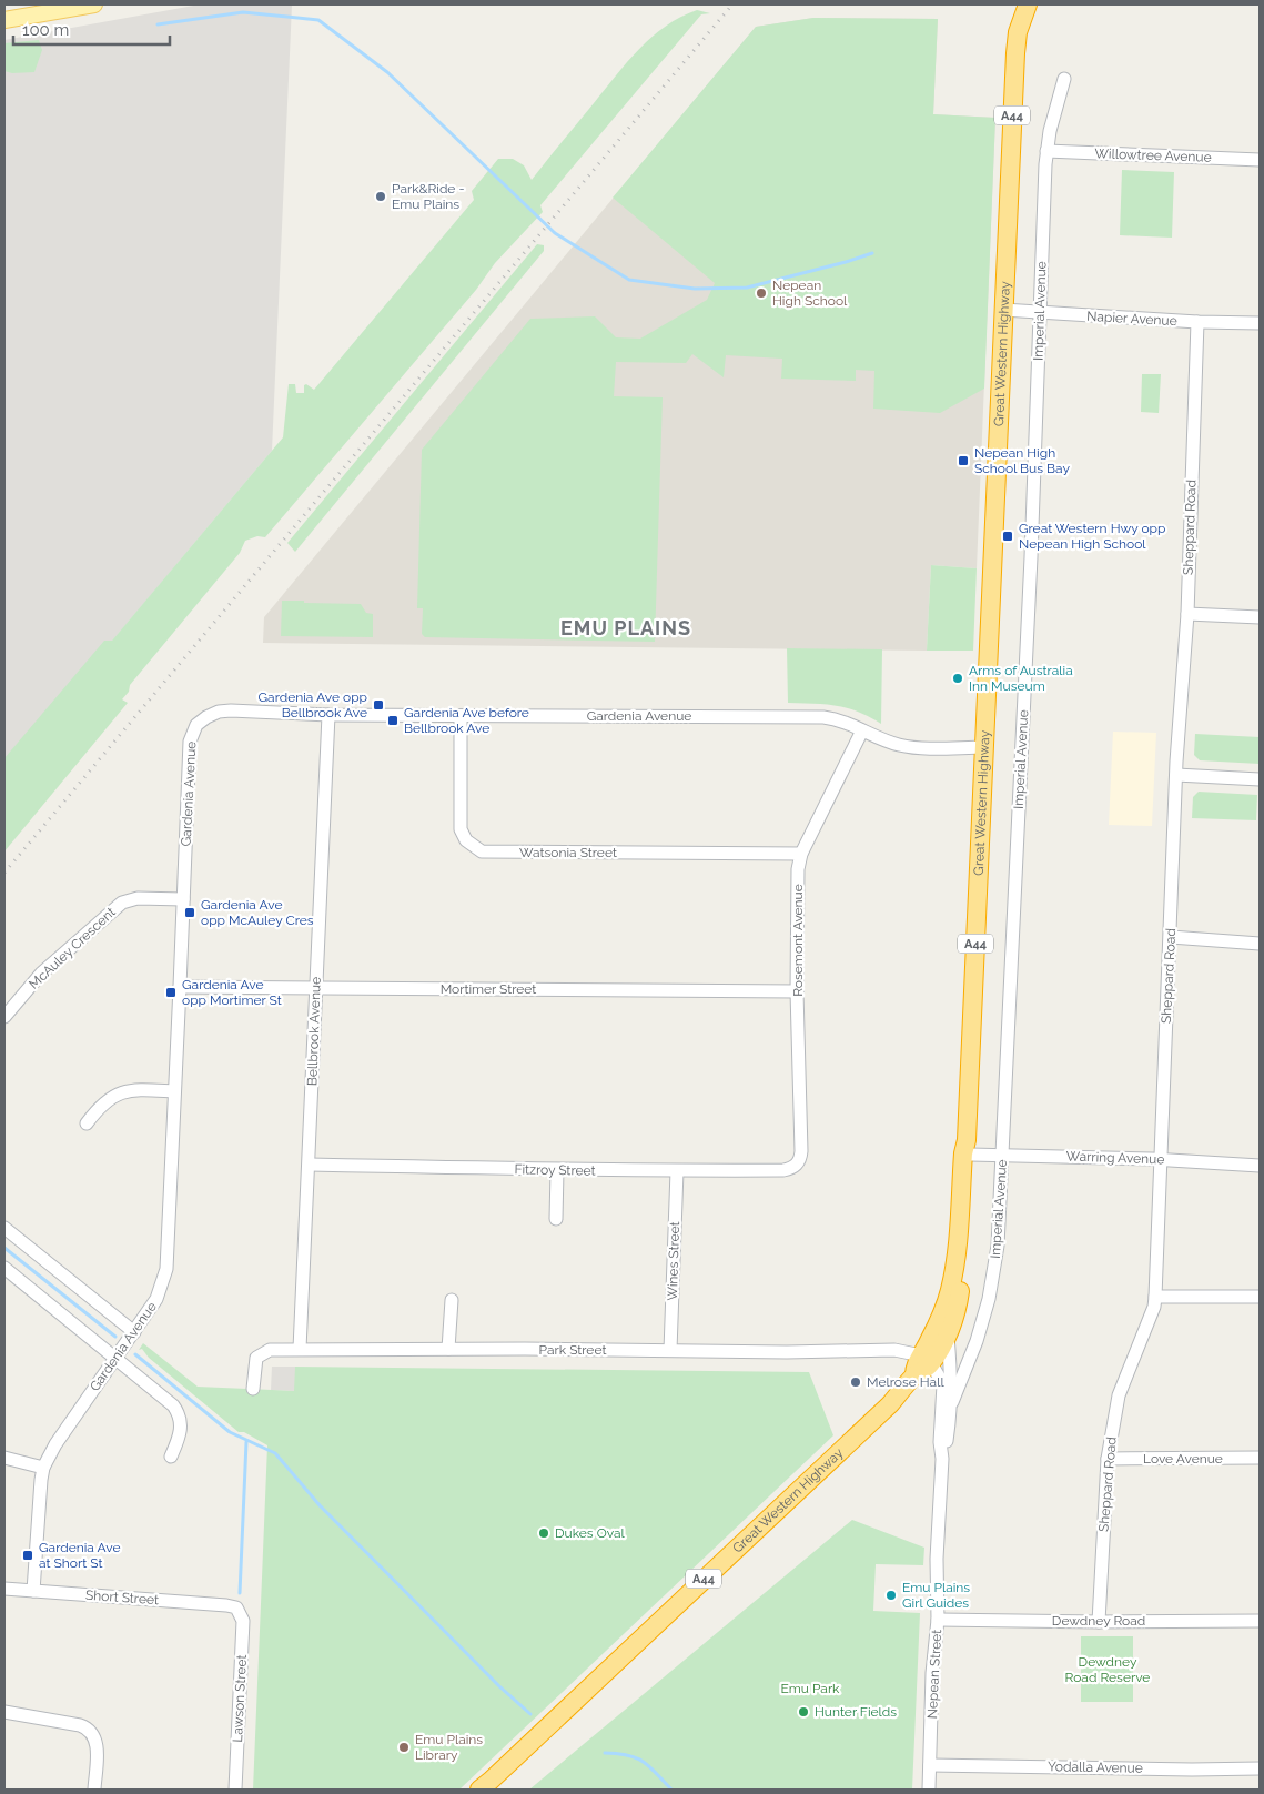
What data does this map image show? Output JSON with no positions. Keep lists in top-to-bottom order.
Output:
{
  "streets": {
    "highway": ["A44", "Great Western Highway"],
    "street": [
      "Willowtree Avenue",
      "Imperial Avenue",
      "Napier Avenue",
      "Sheppard Road",
      "Gardenia Avenue",
      "Watsonia Street",
      "Rosemont Avenue",
      "McAuley Crescent",
      "Mortimer Street",
      "Bellbrook Avenue",
      "Warring Avenue",
      "Fitzroy Street",
      "Wines Street",
      "Park Street",
      "Love Avenue",
      "Short Street",
      "Dewdney Road",
      "Nepean Street",
      "Lawson Street",
      "Yodalla Avenue"
    ]
  },
  "crossings": [
    ["Willowtree Avenue", "Imperial Avenue"],
    ["Imperial Avenue", "Napier Avenue"],
    ["Imperial Avenue", "Warring Avenue"],
    ["Imperial Avenue", "Nepean Street"],
    ["Napier Avenue", "Great Western Highway"],
    ["Napier Avenue", "Sheppard Road"],
    ["Great Western Highway", "Gardenia Avenue"],
    ["Great Western Highway", "Warring Avenue"],
    ["Great Western Highway", "Park Street"],
    ["Great Western Highway", "Nepean Street"],
    ["Sheppard Road", "Warring Avenue"],
    ["Sheppard Road", "Love Avenue"],
    ["Sheppard Road", "Dewdney Road"],
    ["Gardenia Avenue", "Watsonia Street"],
    ["Gardenia Avenue", "Rosemont Avenue"],
    ["Gardenia Avenue", "McAuley Crescent"],
    ["Gardenia Avenue", "Mortimer Street"],
    ["Gardenia Avenue", "Bellbrook Avenue"],
    ["Gardenia Avenue", "Short Street"],
    ["Watsonia Street", "Rosemont Avenue"],
    ["Rosemont Avenue", "Mortimer Street"],
    ["Rosemont Avenue", "Fitzroy Street"],
    ["Mortimer Street", "Bellbrook Avenue"],
    ["Bellbrook Avenue", "Fitzroy Street"],
    ["Bellbrook Avenue", "Park Street"],
    ["Fitzroy Street", "Wines Street"],
    ["Wines Street", "Park Street"],
    ["Park Street", "Nepean Street"],
    ["Short Street", "Lawson Street"],
    ["Dewdney Road", "Nepean Street"],
    ["Nepean Street", "Yodalla Avenue"]
  ],
  "districts": ["EMU PLAINS"],
  "parks": ["Dewdney Road Reserve", "Emu Park"],
  "places": {
    "other": [
      "Park&Ride - Emu Plains",
      "Nepean High School",
      "Arms of Australia Inn Museum",
      "Melrose Hall",
      "Dukes Oval",
      "Emu Plains Girl Guides",
      "Hunter Fields",
      "Emu Plains Library"
    ],
    "transit": [
      "Nepean High School Bus Bay",
      "Great Western Hwy opp Nepean High School",
      "Gardenia Ave opp Bellbrook Ave",
      "Gardenia Ave before Bellbrook Ave",
      "Gardenia Ave opp McAuley Cres",
      "Gardenia Ave opp Mortimer St",
      "Gardenia Ave at Short St"
    ]
  },
  "scale_bar": "100 m"
}
